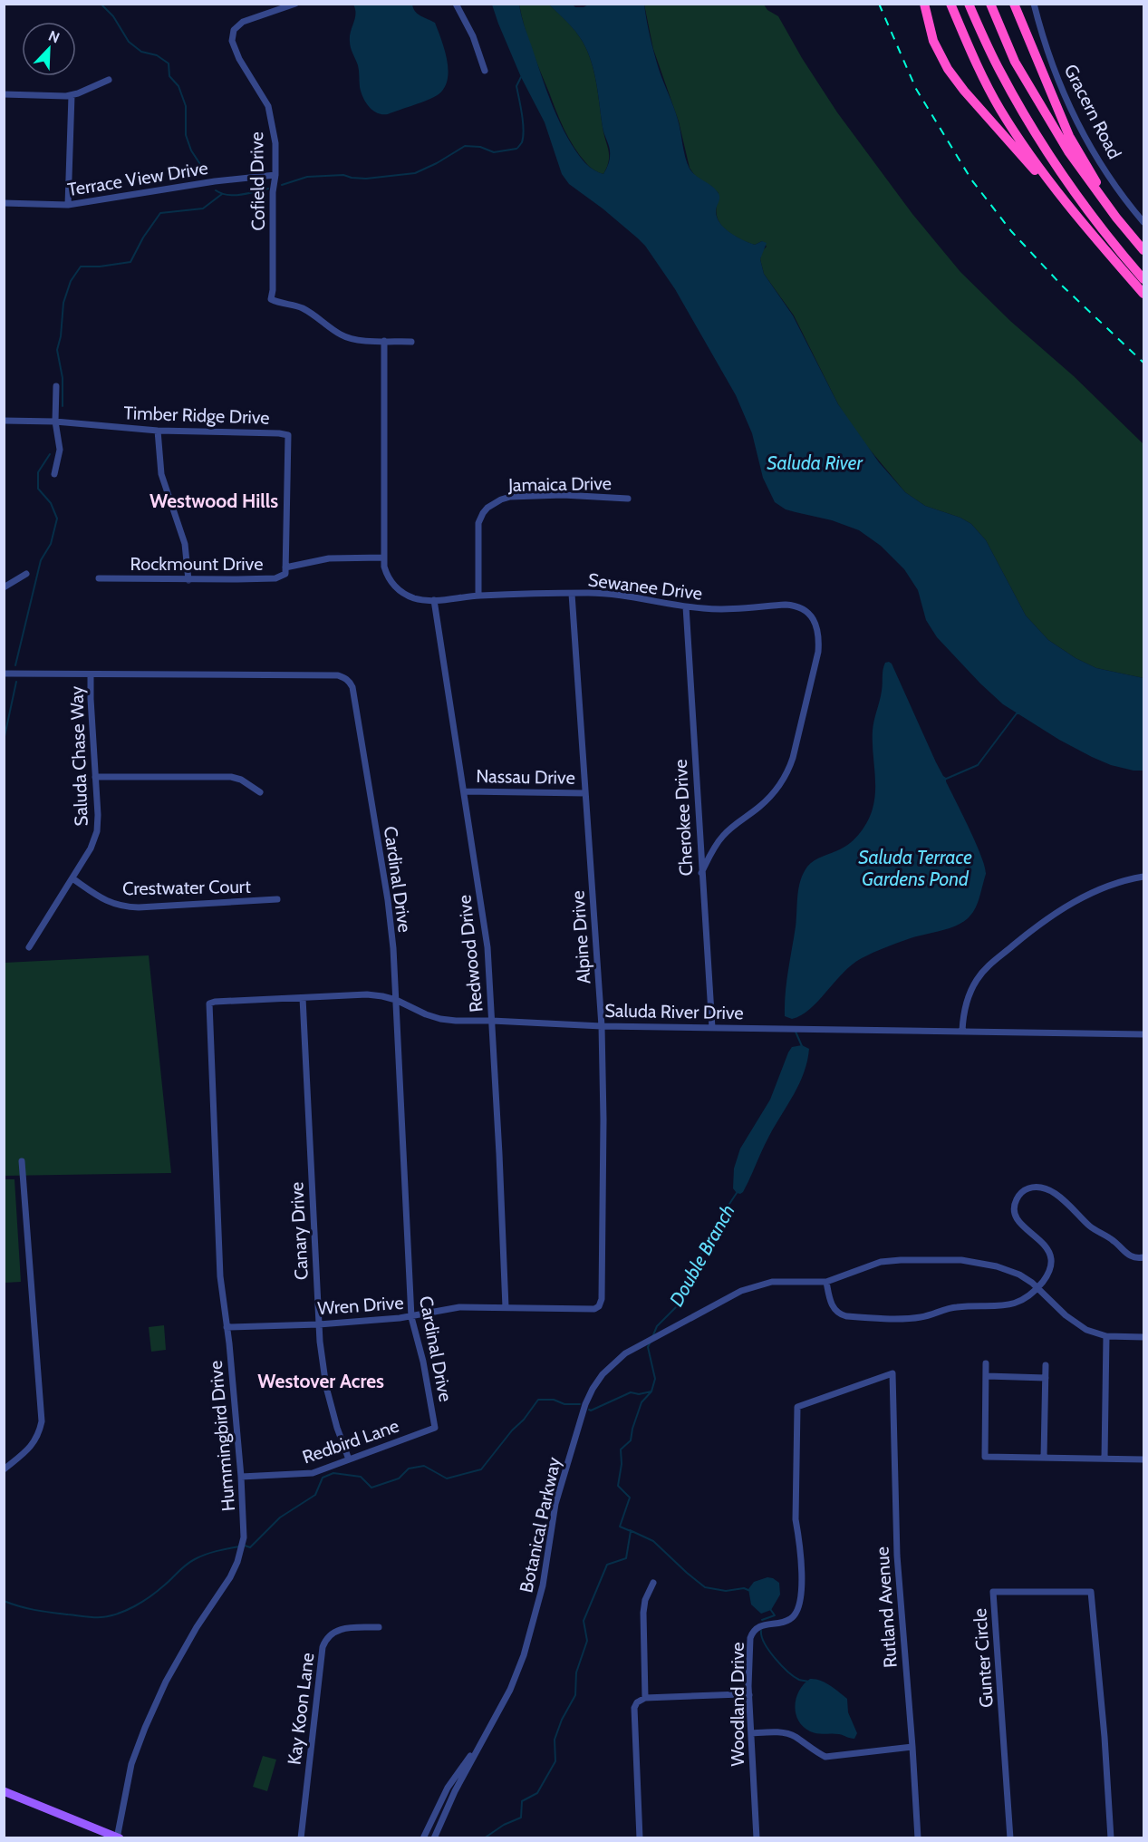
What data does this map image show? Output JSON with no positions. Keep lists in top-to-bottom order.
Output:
{
  "streets": {
    "street": [
      "Gracern Road",
      "Terrace View Drive",
      "Cofield Drive",
      "Timber Ridge Drive",
      "Jamaica Drive",
      "Rockmount Drive",
      "Sewanee Drive",
      "Saluda Chase Way",
      "Nassau Drive",
      "Cherokee Drive",
      "Cardinal Drive",
      "Crestwater Court",
      "Alpine Drive",
      "Redwood Drive",
      "Saluda River Drive",
      "Canary Drive",
      "Wren Drive",
      "Hummingbird Drive",
      "Redbird Lane",
      "Botanical Parkway",
      "Rutland Avenue",
      "Gunter Circle",
      "Woodland Drive",
      "Kay Koon Lane"
    ]
  },
  "crossings": [
    ["Terrace View Drive", "Cofield Drive"],
    ["Cofield Drive", "Sewanee Drive"],
    ["Timber Ridge Drive", "Rockmount Drive"],
    ["Jamaica Drive", "Sewanee Drive"],
    ["Rockmount Drive", "Sewanee Drive"],
    ["Sewanee Drive", "Cherokee Drive"],
    ["Sewanee Drive", "Alpine Drive"],
    ["Sewanee Drive", "Redwood Drive"],
    ["Saluda Chase Way", "Cardinal Drive"],
    ["Saluda Chase Way", "Crestwater Court"],
    ["Nassau Drive", "Alpine Drive"],
    ["Nassau Drive", "Redwood Drive"],
    ["Cherokee Drive", "Saluda River Drive"],
    ["Cardinal Drive", "Saluda River Drive"],
    ["Cardinal Drive", "Wren Drive"],
    ["Cardinal Drive", "Redbird Lane"],
    ["Alpine Drive", "Saluda River Drive"],
    ["Alpine Drive", "Wren Drive"],
    ["Redwood Drive", "Saluda River Drive"],
    ["Redwood Drive", "Wren Drive"],
    ["Saluda River Drive", "Canary Drive"],
    ["Saluda River Drive", "Hummingbird Drive"],
    ["Canary Drive", "Wren Drive"],
    ["Canary Drive", "Redbird Lane"],
    ["Wren Drive", "Hummingbird Drive"],
    ["Hummingbird Drive", "Redbird Lane"],
    ["Rutland Avenue", "Woodland Drive"]
  ],
  "districts": ["Westwood Hills", "Westover Acres"],
  "water": ["Saluda River", "Saluda Terrace Gardens Pond", "Double Branch"],
  "north": "top right"
}
